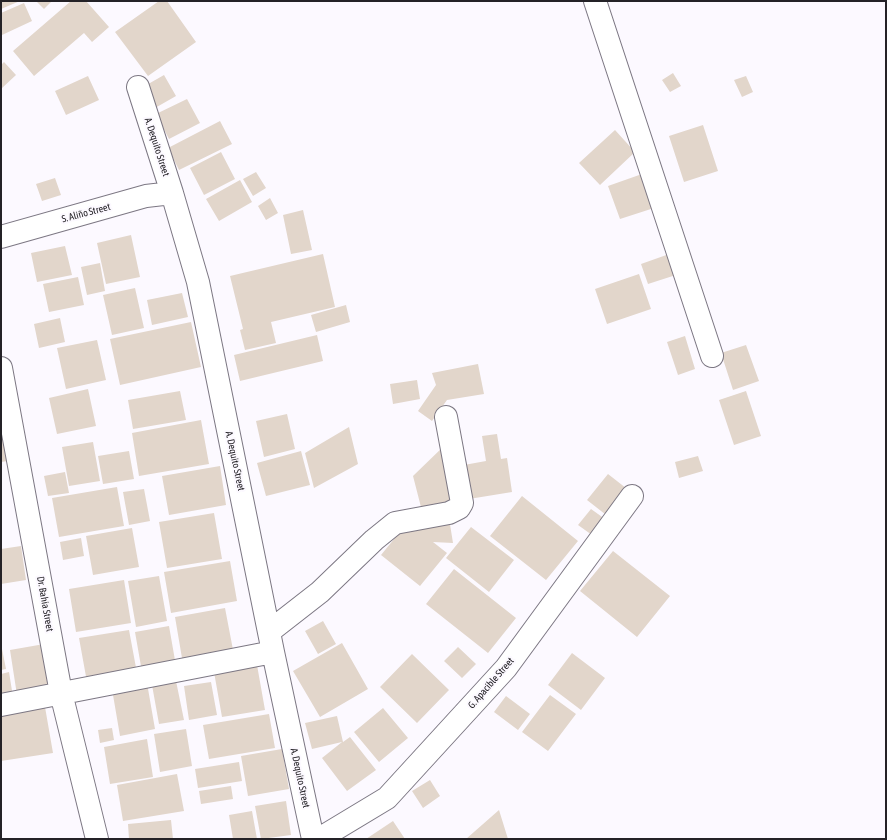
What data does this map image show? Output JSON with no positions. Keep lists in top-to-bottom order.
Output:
{
  "streets": {
    "street": [
      "A. Dequito Street",
      "S. Aliño Street",
      "Dr. Bahia Street",
      "G. Apacible Street"
    ]
  },
  "crossings": [
    ["A. Dequito Street", "S. Aliño Street"]
  ]
}
